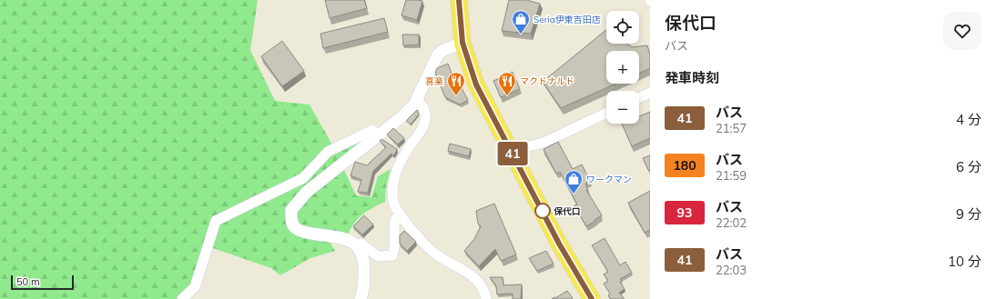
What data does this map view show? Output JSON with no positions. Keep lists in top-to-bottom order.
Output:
{
  "places": {
    "shop": ["Seria伊東吉田店", "ワークマン"],
    "restaurant": ["喜楽", "マクドナルド"],
    "other": ["保代口"]
  },
  "lines": ["bus line 41"],
  "scale_bar": "50 m",
  "page": {
    "on_map": "41",
    "heading": [
      ["保代口", "バス"],
      "発車時刻"
    ],
    "map_buttons": ["+", "−"],
    "list": [
      {
        "mark": "41",
        "name": "バス",
        "note": "21:57",
        "value": "4 分"
      },
      {
        "mark": "180",
        "name": "バス",
        "note": "21:59",
        "value": "6 分"
      },
      {
        "mark": "93",
        "name": "バス",
        "note": "22:02",
        "value": "9 分"
      },
      {
        "mark": "41",
        "name": "バス",
        "note": "22:03",
        "value": "10 分"
      }
    ],
    "scale": "50 m"
  }
}
